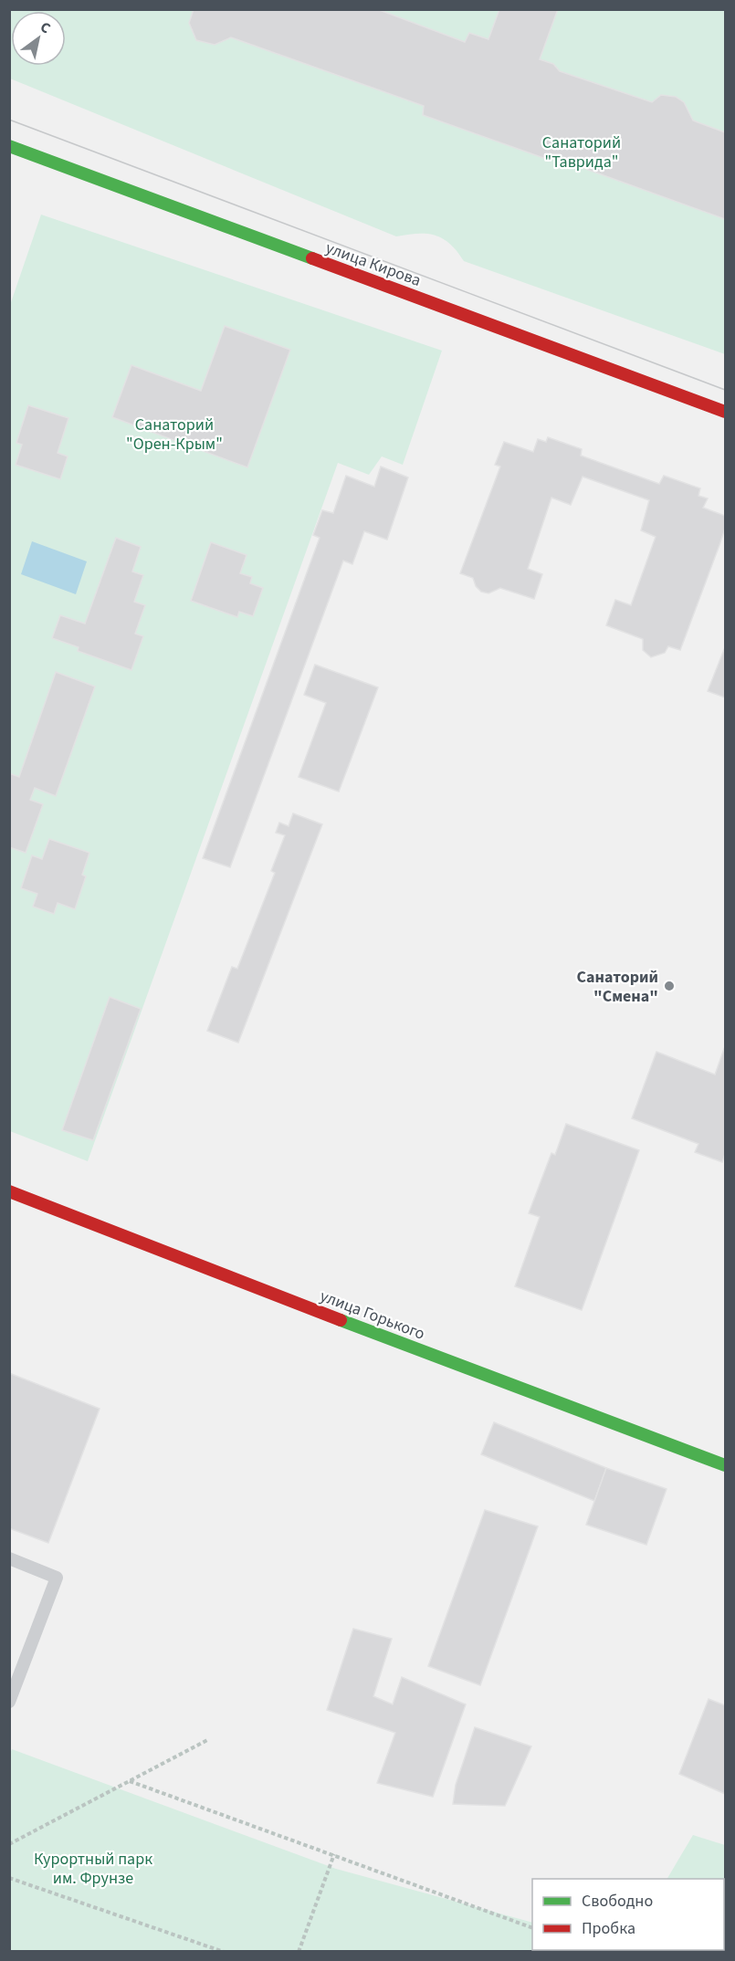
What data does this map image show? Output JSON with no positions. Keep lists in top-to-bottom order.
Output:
{
  "streets": {
    "street": ["улица Кирова", "улица Горького"]
  },
  "parks": ["Санаторий \"Таврида\"", "Санаторий \"Орен-Крым\"", "Курортный парк им. Фрунзе"],
  "places": ["Санаторий \"Смена\""],
  "legend": ["Свободно", "Пробка"],
  "north": "top right"
}
